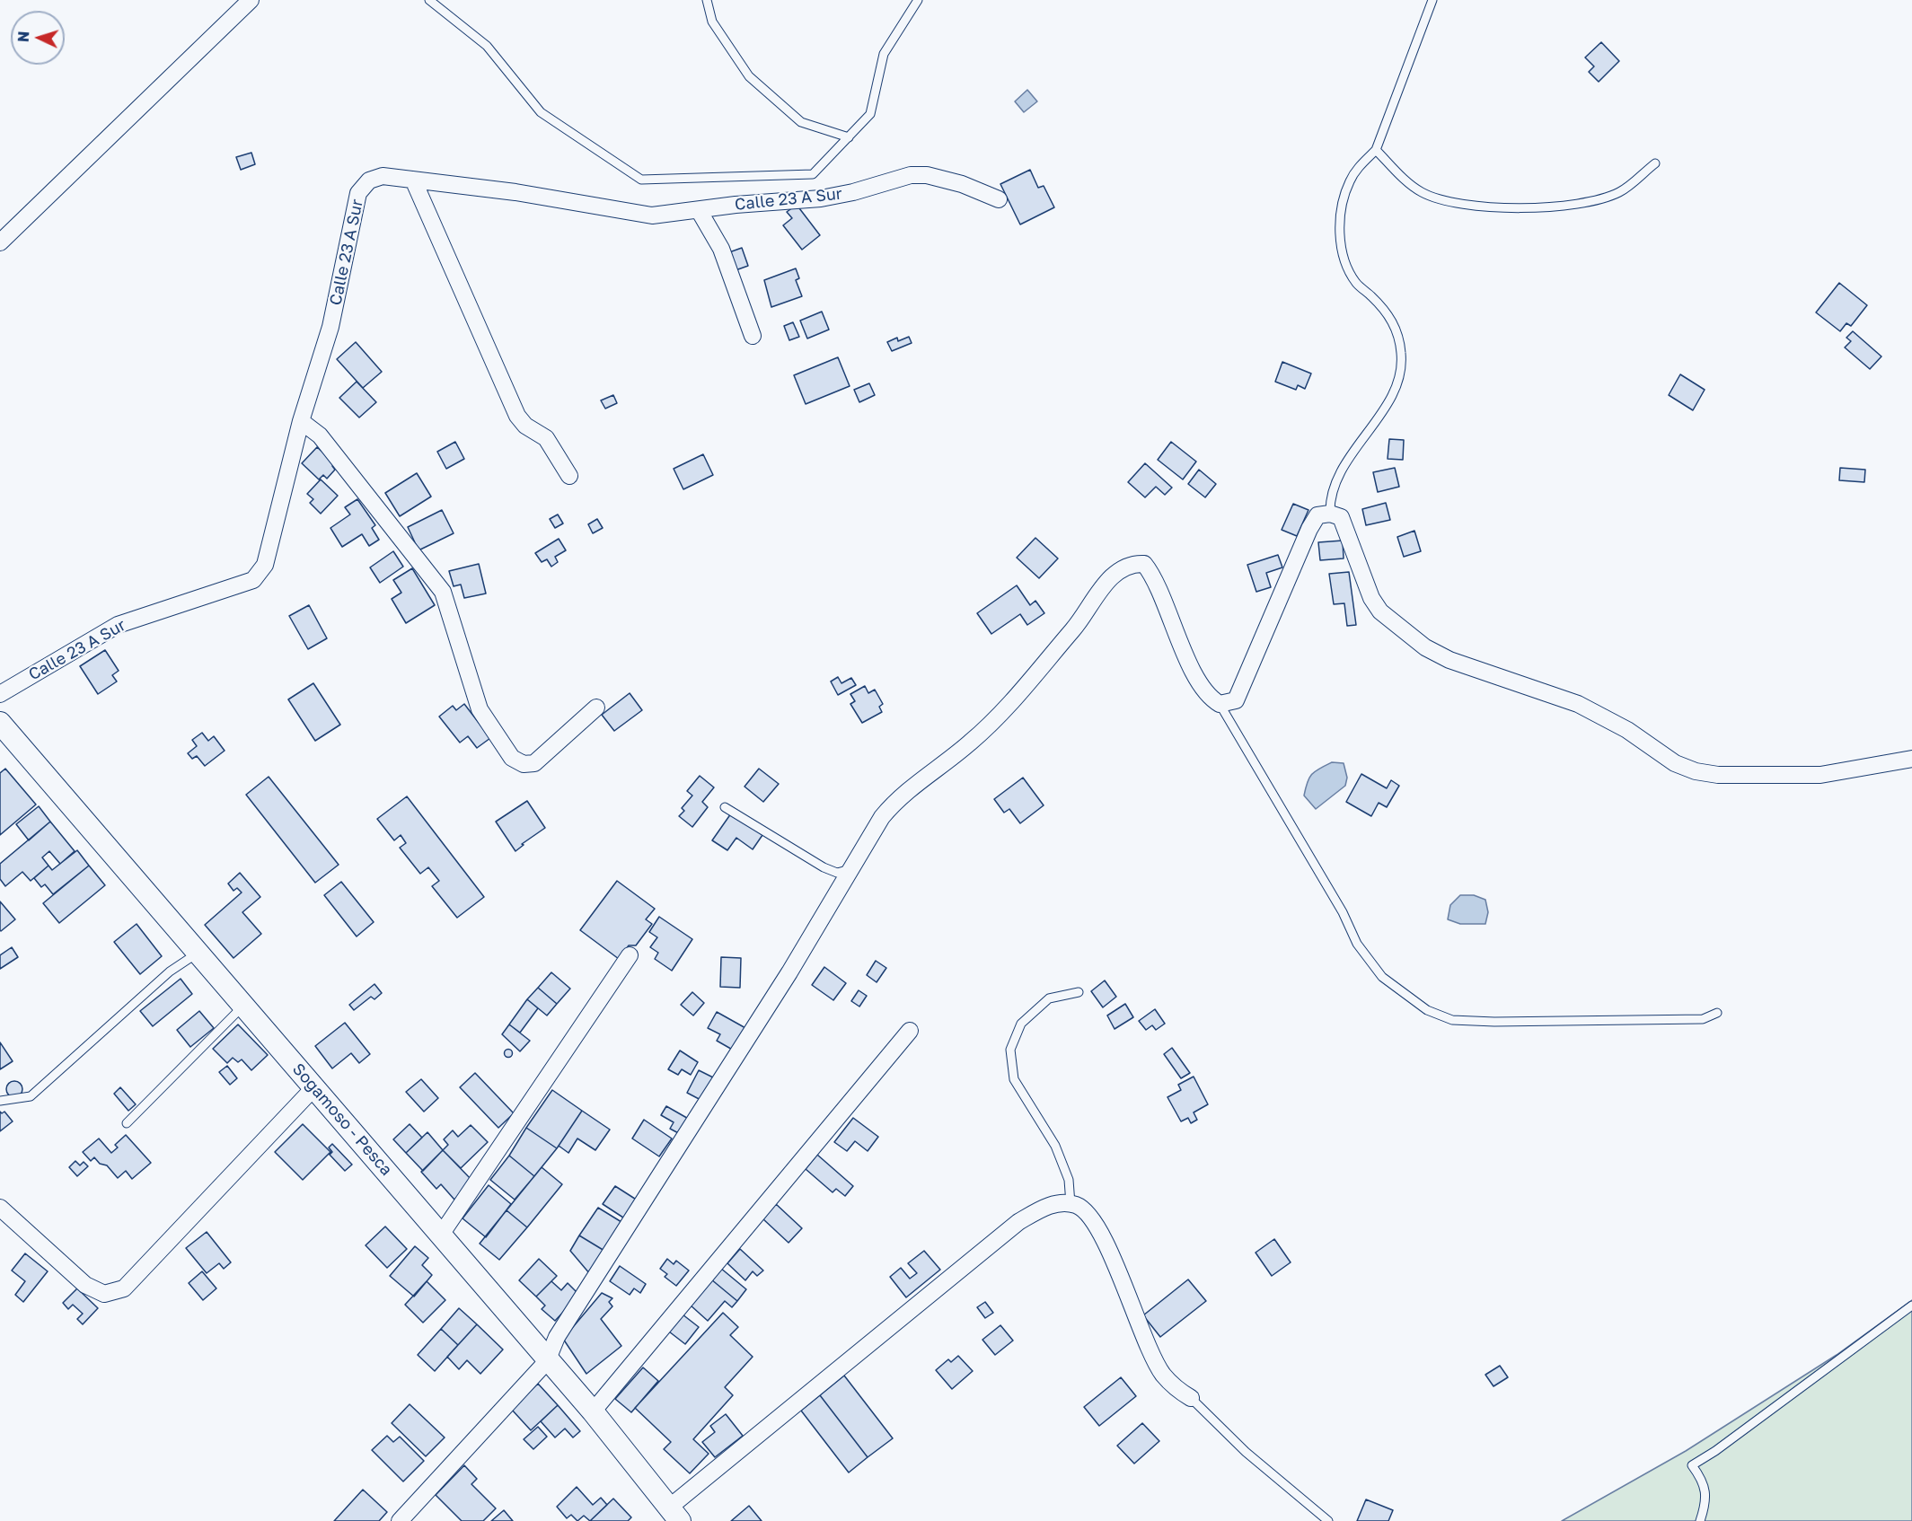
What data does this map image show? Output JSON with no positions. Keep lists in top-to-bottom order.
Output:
{
  "streets": {
    "main road": ["Sogamoso - Pesca"],
    "street": ["Calle 23 A Sur"]
  },
  "north": "left"
}
